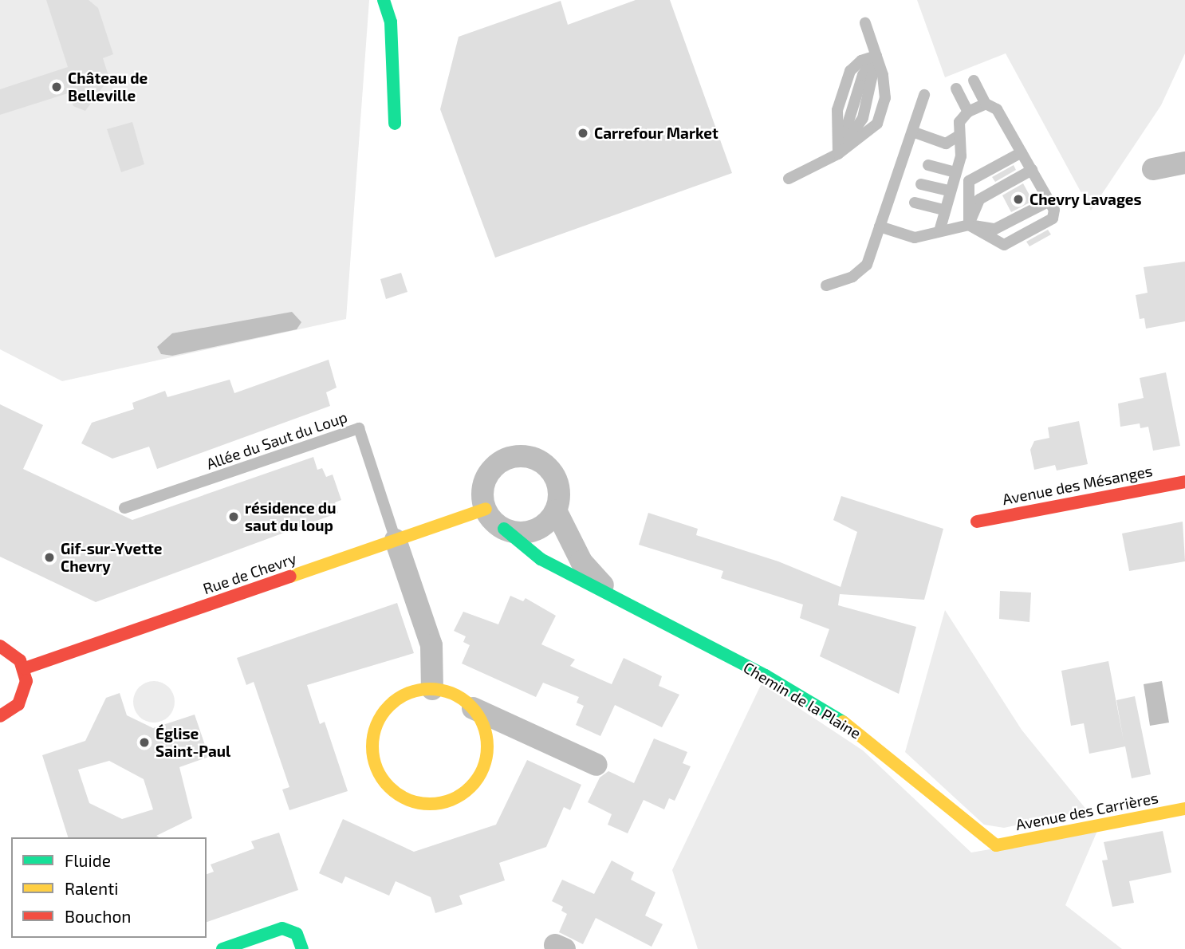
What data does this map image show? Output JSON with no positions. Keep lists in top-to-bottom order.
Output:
{
  "streets": {
    "street": [
      "Avenue des Mésanges",
      "Rue de Chevry",
      "Chemin de la Plaine",
      "Avenue des Carrières"
    ],
    "lane": ["Allée du Saut du Loup"]
  },
  "crossings": [
    ["Allée du Saut du Loup", "Rue de Chevry"],
    ["Rue de Chevry", "Chemin de la Plaine"],
    ["Chemin de la Plaine", "Avenue des Carrières"]
  ],
  "places": [
    "Château de Belleville",
    "Carrefour Market",
    "Chevry Lavages",
    "résidence du saut du loup",
    "Gif-sur-Yvette Chevry",
    "Église Saint-Paul"
  ],
  "legend": ["Fluide", "Ralenti", "Bouchon"]
}
